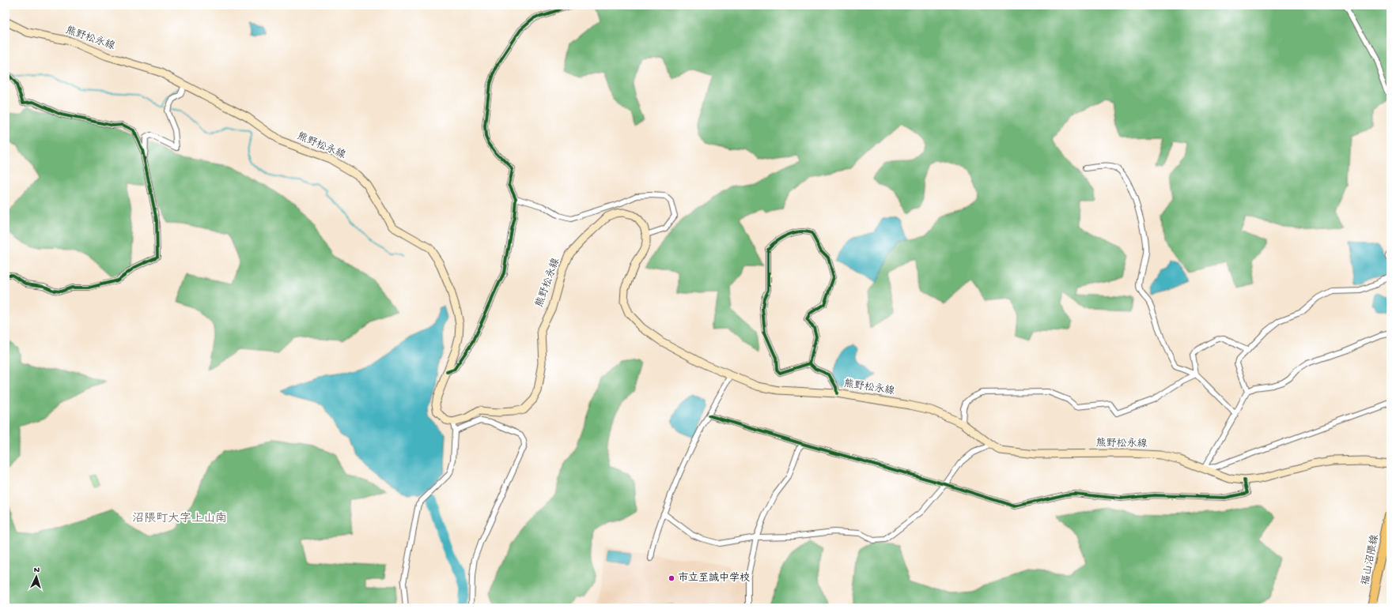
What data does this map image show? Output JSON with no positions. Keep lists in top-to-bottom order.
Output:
{
  "streets": {
    "main road": ["熊野松永線", "福山沼隈線"]
  },
  "districts": ["沼隈町大字上山南"],
  "places": ["市立至誠中学校"],
  "north": "top"
}
